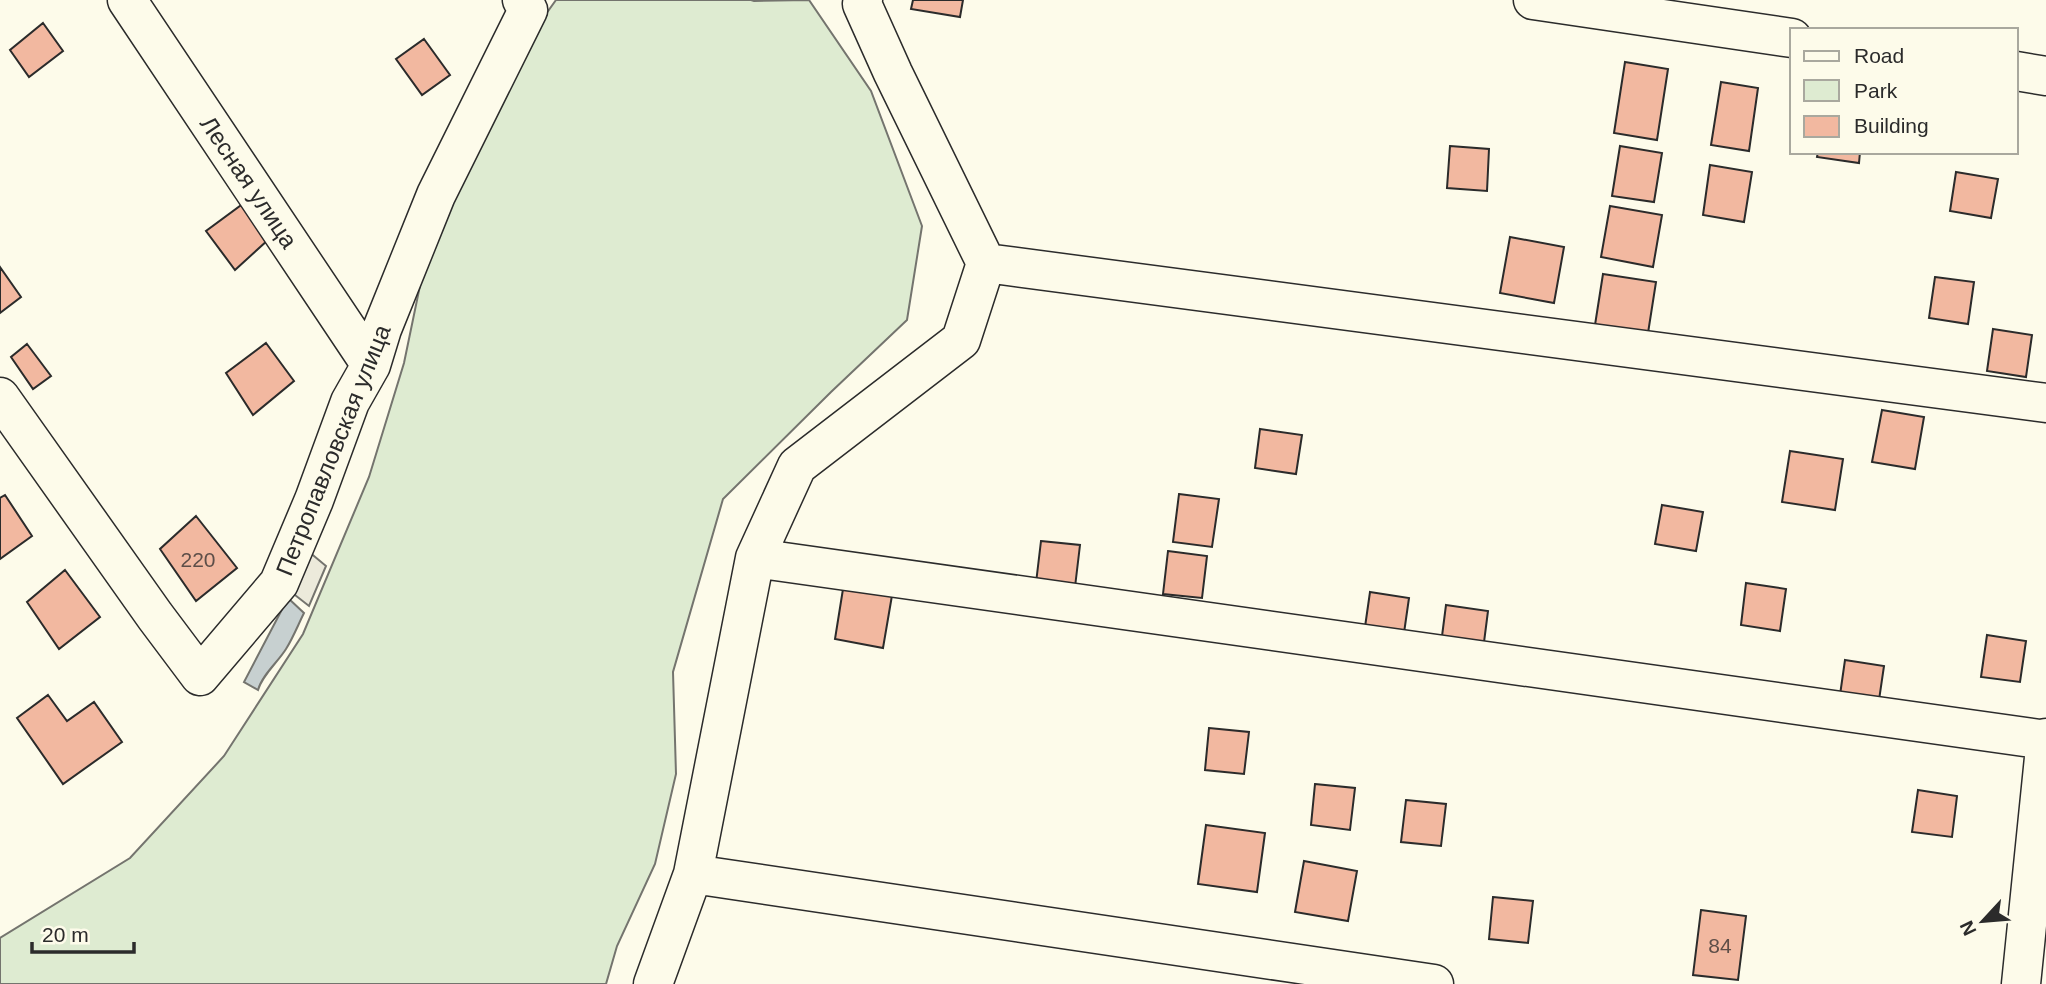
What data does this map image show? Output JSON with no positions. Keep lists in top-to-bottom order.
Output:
{
  "streets": {
    "street": ["Лесная улица", "Петропавловская улица"]
  },
  "crossings": [
    ["Лесная улица", "Петропавловская улица"]
  ],
  "house_numbers": ["220", "84"],
  "legend": ["Road", "Park", "Building"],
  "scale_bar": "20 m",
  "north": "bottom left"
}
